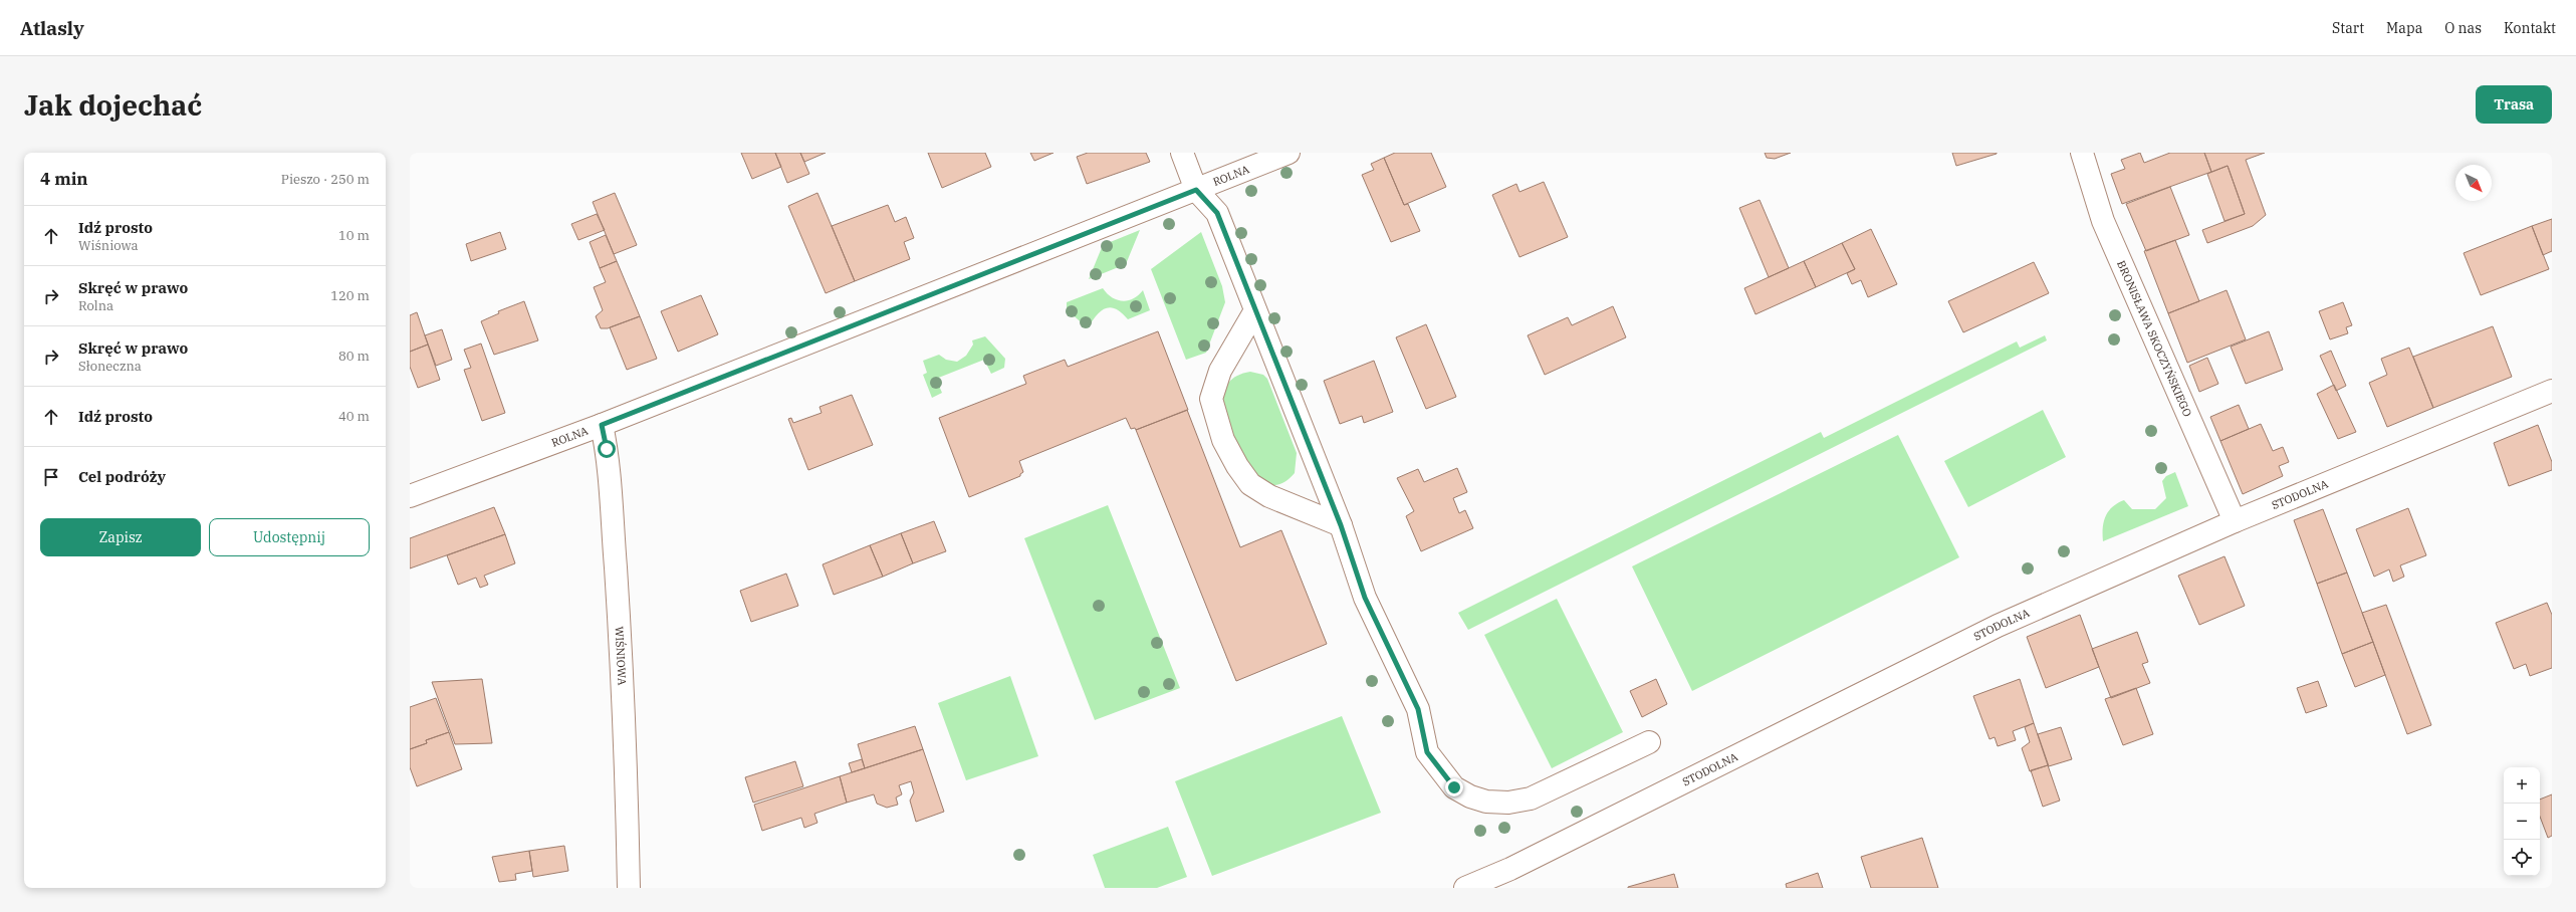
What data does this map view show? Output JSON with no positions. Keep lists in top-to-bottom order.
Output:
{
  "streets": {
    "street": [
      "ROLNA",
      "BRONISŁAWA SKOCZYŃSKIEGO",
      "STODOLNA",
      "WIŚNIOWA"
    ]
  },
  "crossings": [
    ["ROLNA", "WIŚNIOWA"],
    ["BRONISŁAWA SKOCZYŃSKIEGO", "STODOLNA"]
  ],
  "north": "bottom right",
  "page": {
    "header": "Atlasly",
    "nav": [
      "Start",
      "Mapa",
      "O nas",
      "Kontakt"
    ],
    "buttons": [
      "Trasa",
      ["Zapisz", "Udostępnij"]
    ],
    "title": "Jak dojechać",
    "heading": ["4 min", "Pieszo · 250 m"],
    "list": [
      ["Idź prosto", "Wiśniowa", "10 m"],
      ["Skręć w prawo", "Rolna", "120 m"],
      ["Skręć w prawo", "Słoneczna", "80 m"],
      ["Idź prosto", "40 m"],
      "Cel podróży"
    ],
    "map_buttons": ["+", "−"]
  }
}
